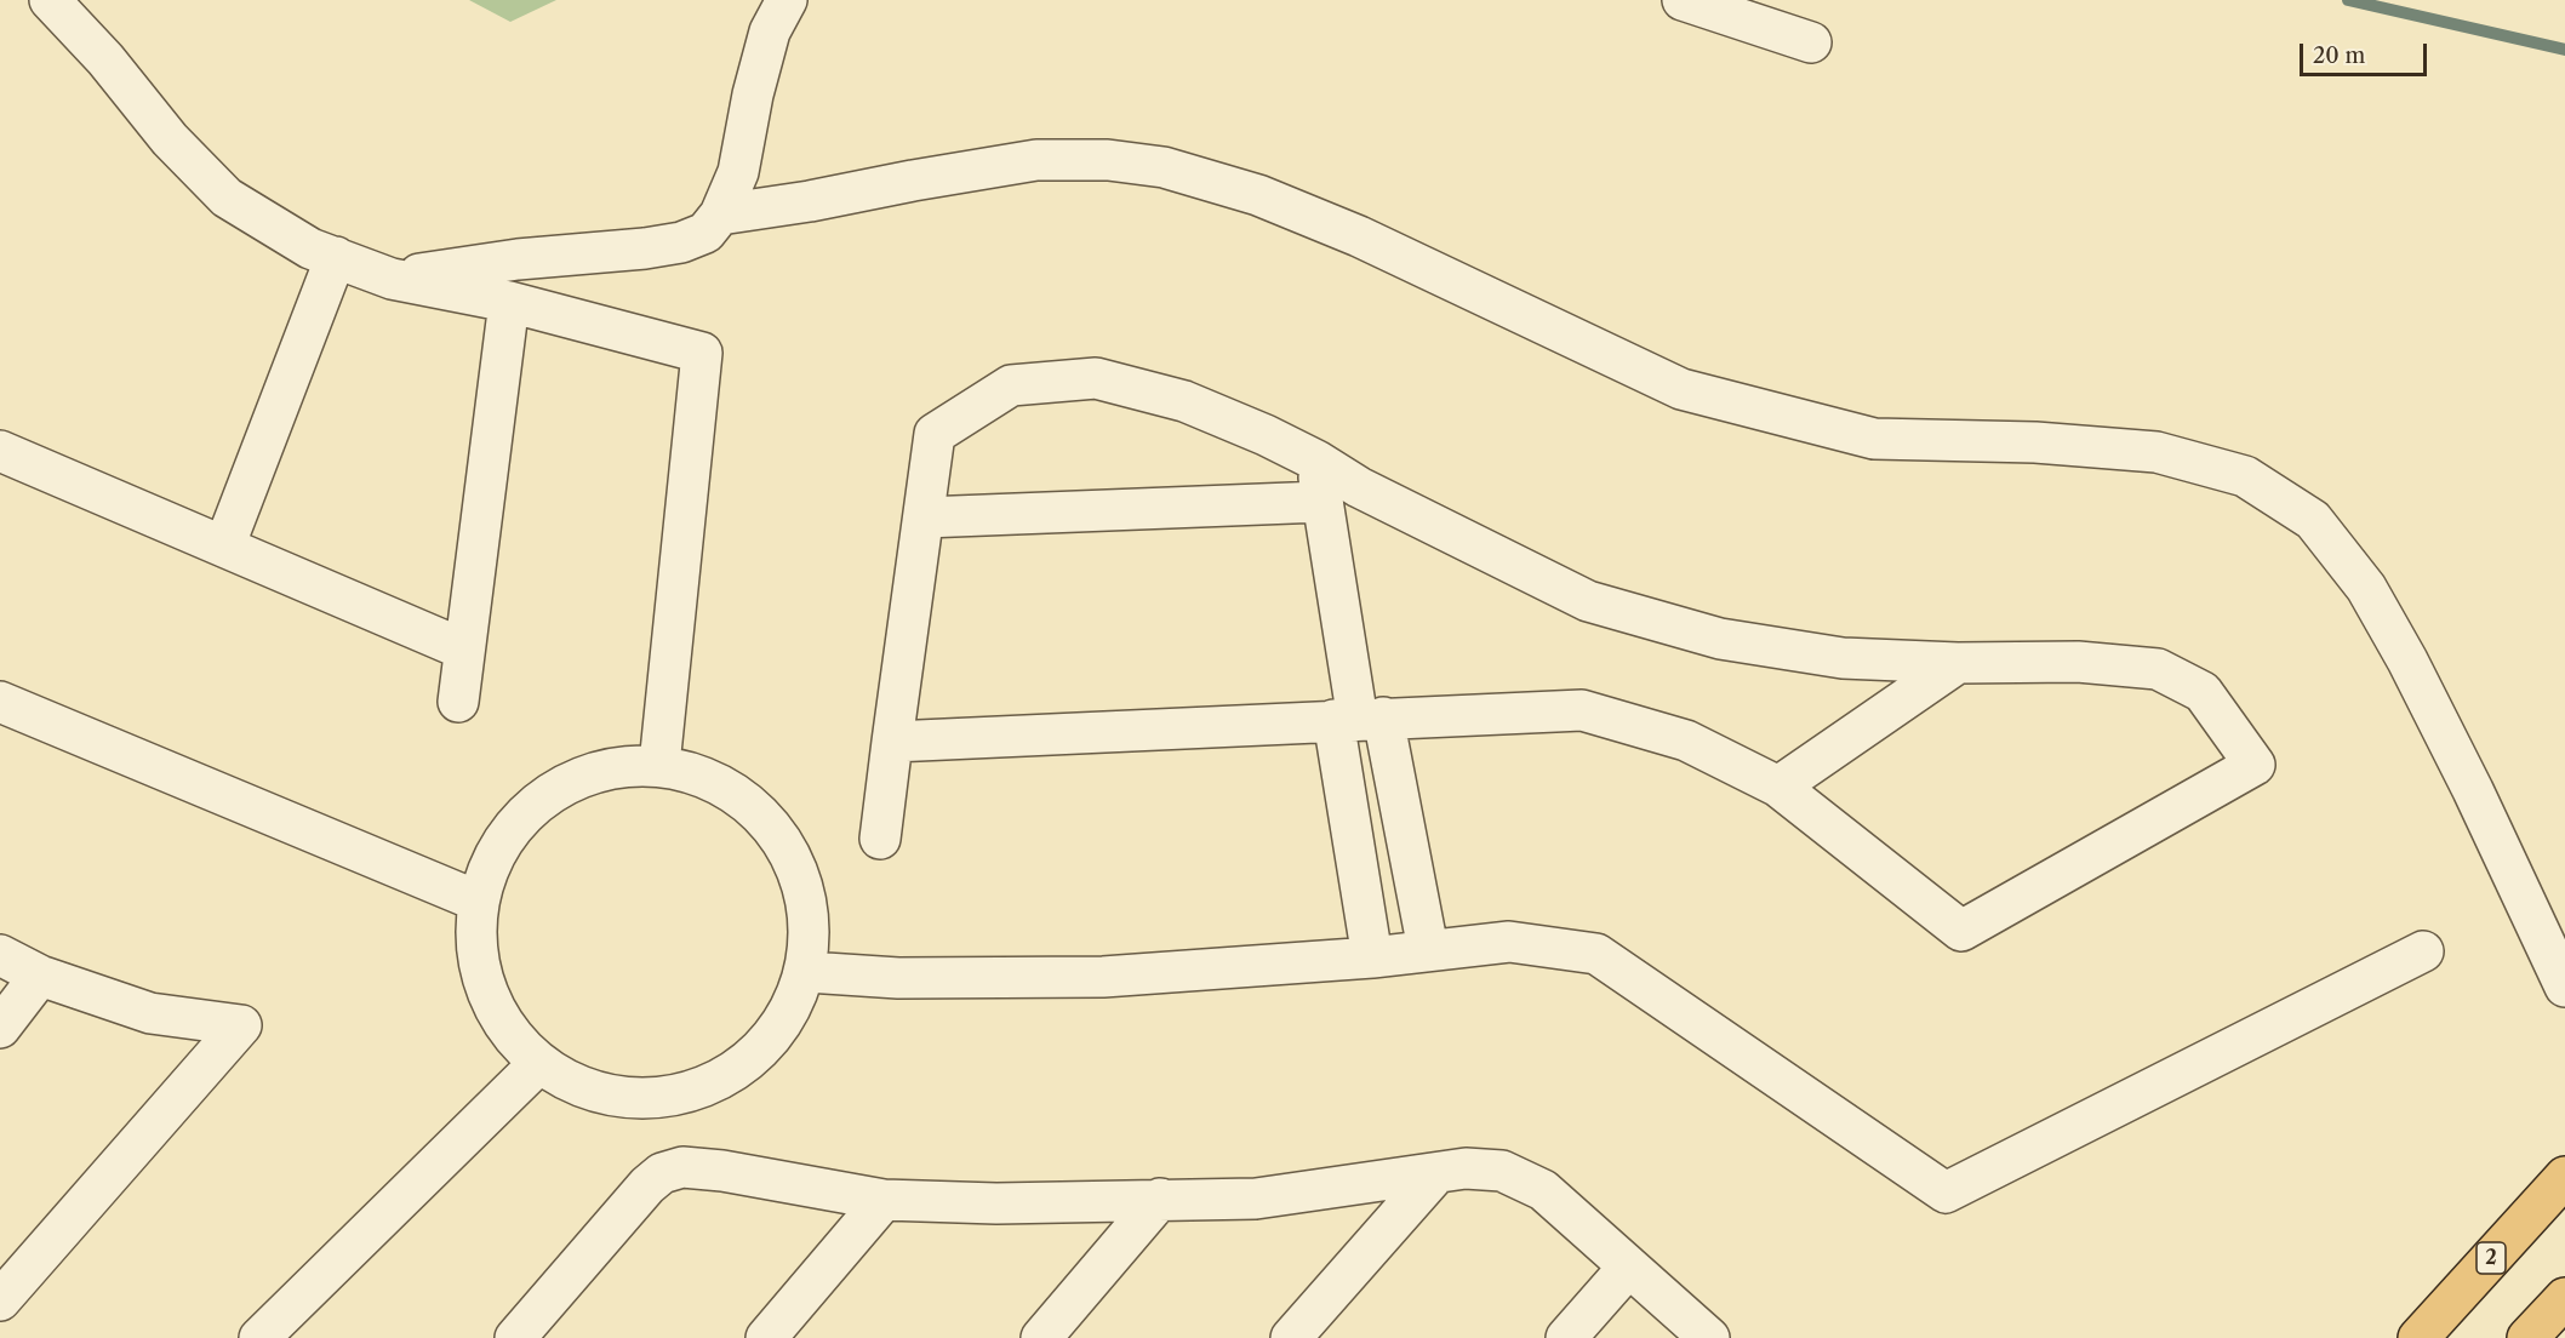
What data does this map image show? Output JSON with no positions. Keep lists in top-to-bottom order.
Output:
{
  "streets": {
    "highway": ["2"]
  },
  "scale_bar": "20 m"
}
